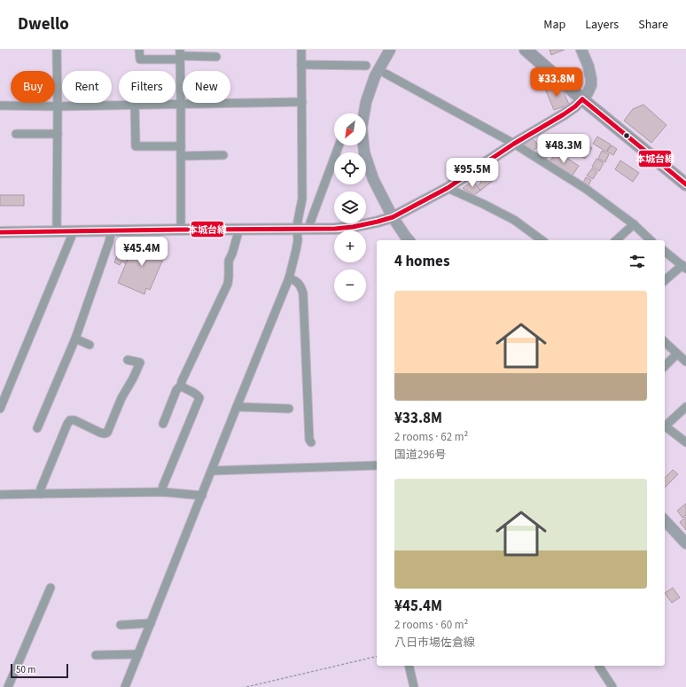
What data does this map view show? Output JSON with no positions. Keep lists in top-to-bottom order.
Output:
{
  "lines": ["transit line 本城台線"],
  "scale_bar": "50 m",
  "north": "bottom left",
  "page": {
    "header": "Dwello",
    "nav": ["Map", "Layers", "Share"],
    "price": [
      "¥33.8M",
      "¥48.3M",
      "¥95.5M",
      "¥45.4M"
    ],
    "chip": [
      "Buy",
      "Rent",
      "Filters",
      "New"
    ],
    "map_buttons": ["+", "−"],
    "heading": "4 homes",
    "list": [
      {
        "name": "¥33.8M",
        "note": "2 rooms · 62 m² · 国道296号"
      },
      {
        "name": "¥45.4M",
        "note": "2 rooms · 60 m² · 八日市場佐倉線"
      }
    ],
    "scale": "50 m"
  }
}
